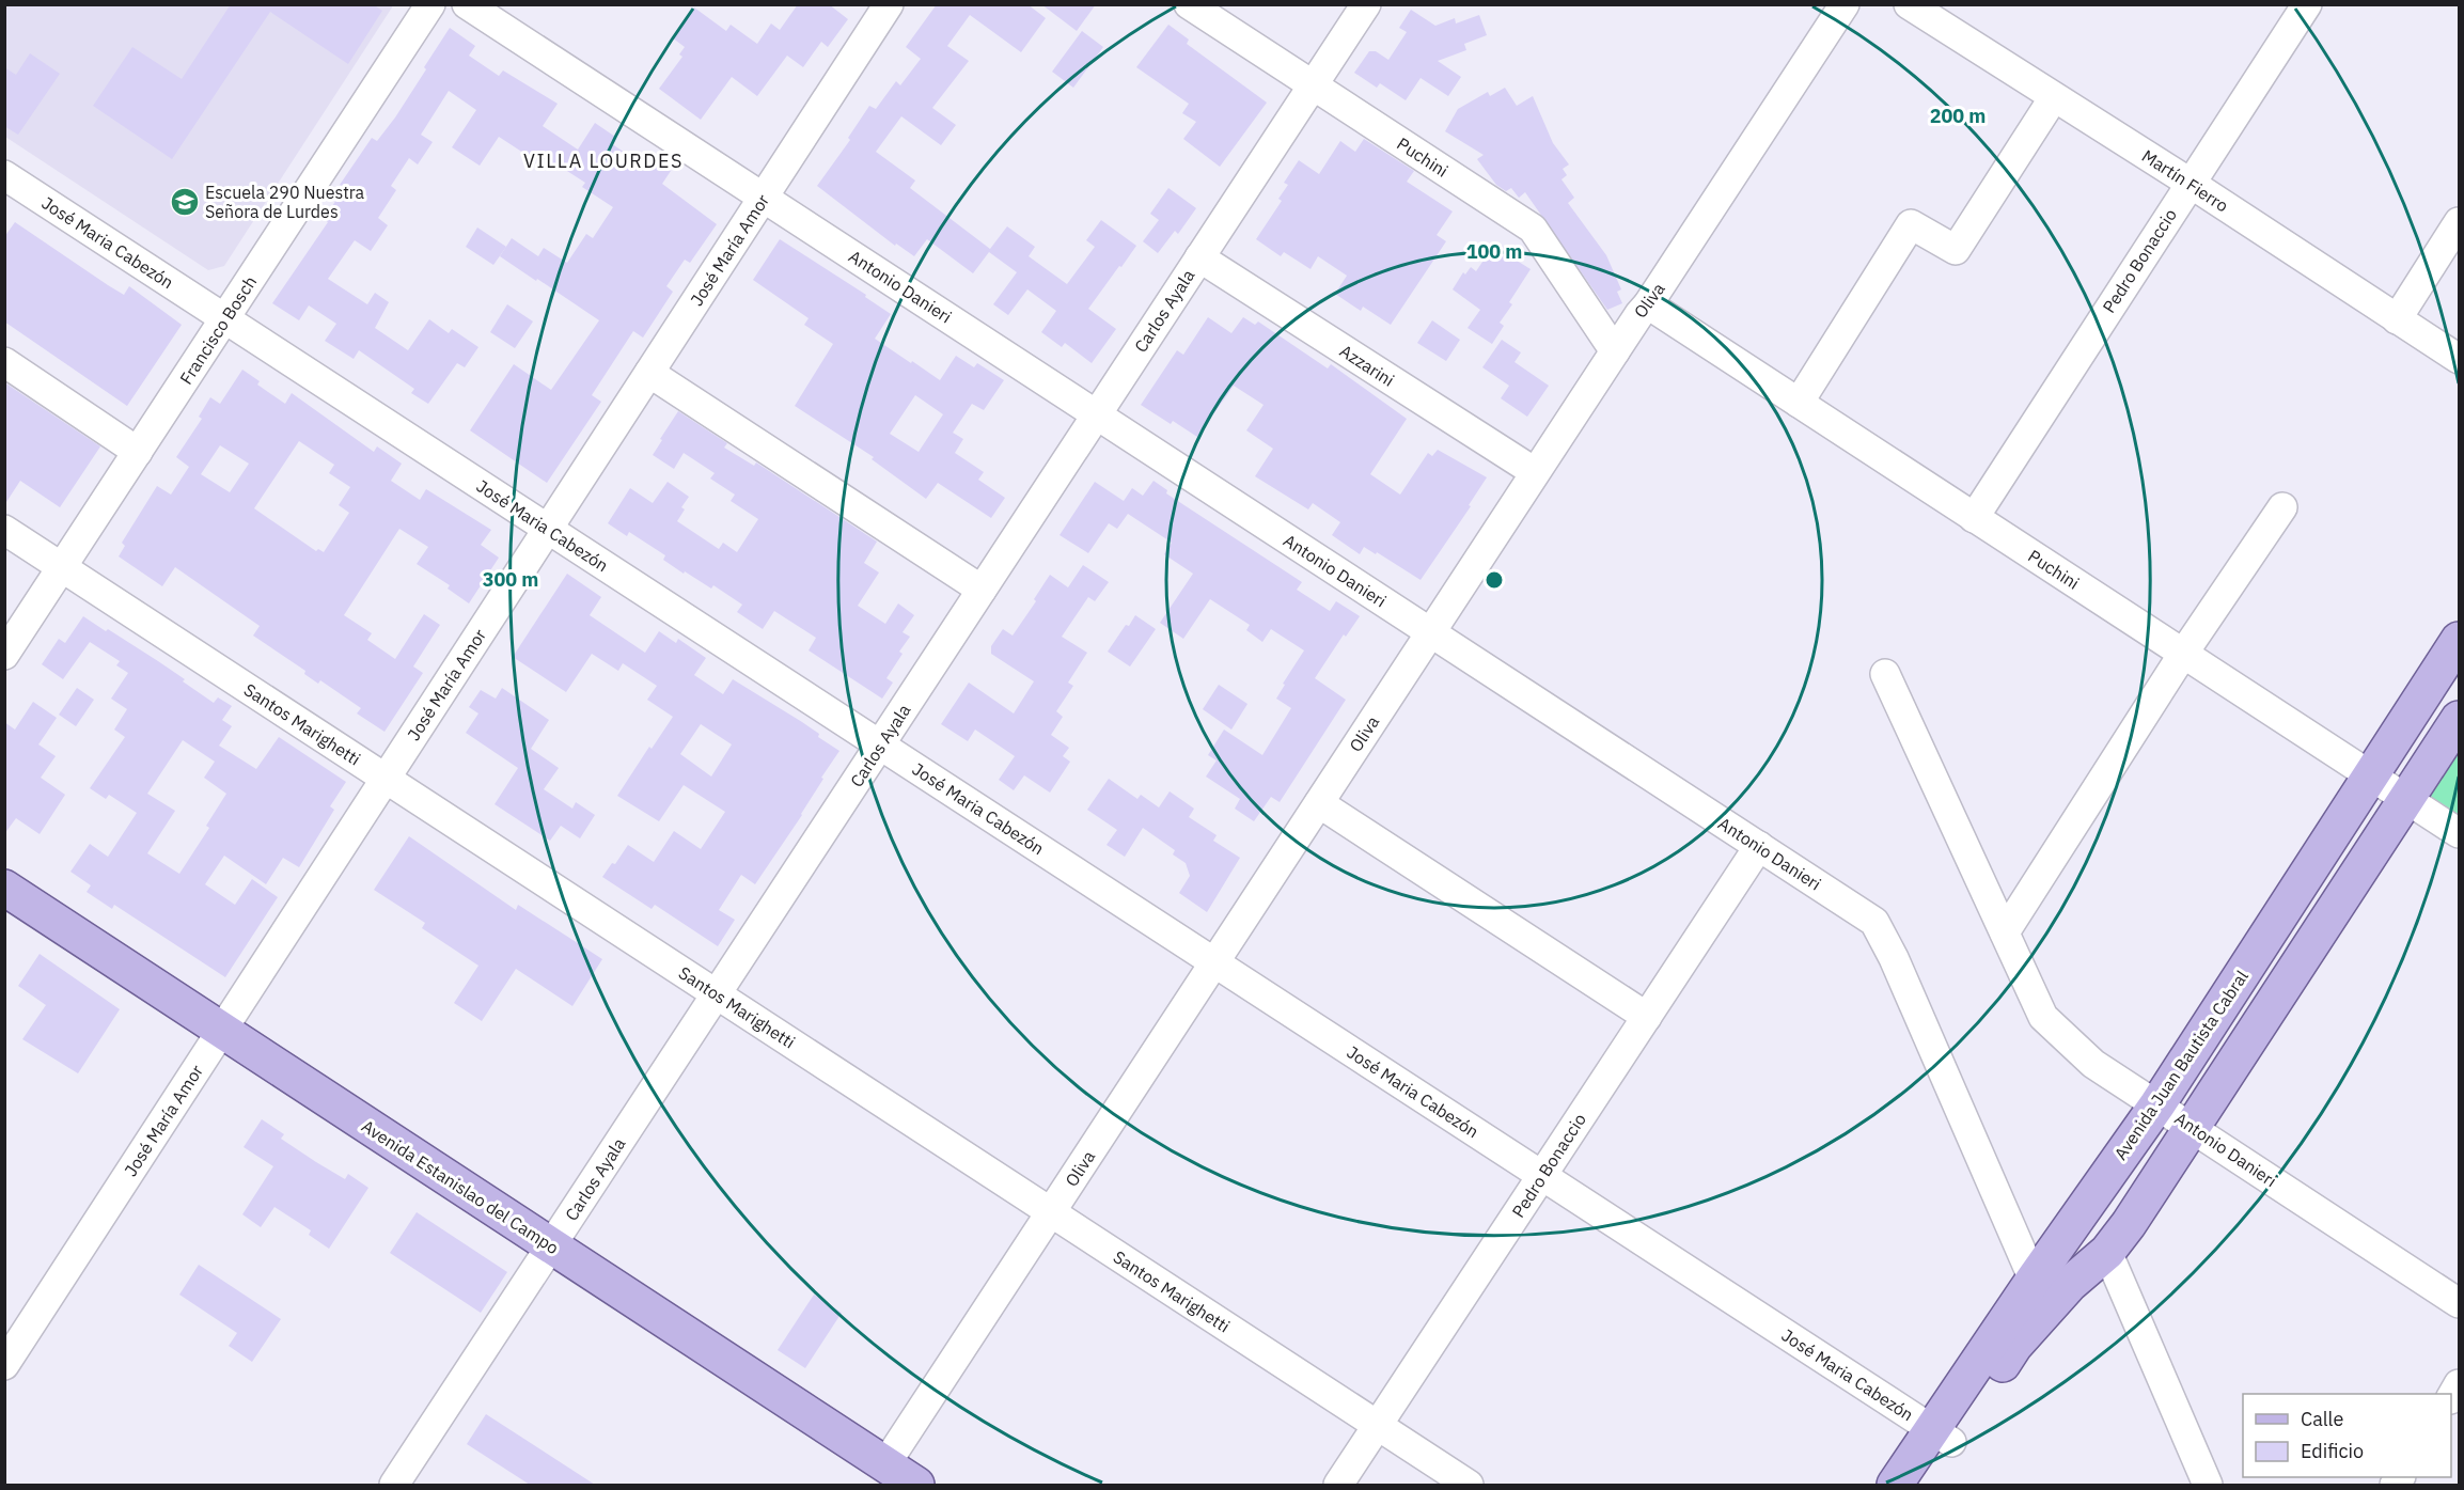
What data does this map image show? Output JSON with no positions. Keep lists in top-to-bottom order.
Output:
{
  "streets": {
    "main road": ["Avenida Juan Bautista Cabral", "Avenida Estanislao del Campo"],
    "street": [
      "Puchini",
      "Martín Fierro",
      "José Maria Cabezón",
      "José María Amor",
      "Pedro Bonaccio",
      "Antonio Danieri",
      "Oliva",
      "Carlos Ayala",
      "Francisco Bosch",
      "Azzarini",
      "Santos Marighetti"
    ]
  },
  "crossings": [
    ["Puchini", "Pedro Bonaccio"],
    ["Puchini", "Oliva"],
    ["Puchini", "Carlos Ayala"],
    ["Puchini", "Avenida Juan Bautista Cabral"],
    ["Martín Fierro", "Pedro Bonaccio"],
    ["José Maria Cabezón", "José María Amor"],
    ["José Maria Cabezón", "Pedro Bonaccio"],
    ["José Maria Cabezón", "Oliva"],
    ["José Maria Cabezón", "Carlos Ayala"],
    ["José Maria Cabezón", "Francisco Bosch"],
    ["José Maria Cabezón", "Avenida Juan Bautista Cabral"],
    ["José María Amor", "Antonio Danieri"],
    ["José María Amor", "Santos Marighetti"],
    ["José María Amor", "Avenida Estanislao del Campo"],
    ["Pedro Bonaccio", "Antonio Danieri"],
    ["Pedro Bonaccio", "Santos Marighetti"],
    ["Antonio Danieri", "Oliva"],
    ["Antonio Danieri", "Carlos Ayala"],
    ["Antonio Danieri", "Avenida Juan Bautista Cabral"],
    ["Oliva", "Azzarini"],
    ["Oliva", "Santos Marighetti"],
    ["Oliva", "Avenida Estanislao del Campo"],
    ["Carlos Ayala", "Azzarini"],
    ["Carlos Ayala", "Santos Marighetti"],
    ["Carlos Ayala", "Avenida Estanislao del Campo"],
    ["Francisco Bosch", "Santos Marighetti"]
  ],
  "districts": ["VILLA LOURDES"],
  "places": {
    "school or university": ["Escuela 290 Nuestra Señora de Lurdes"]
  },
  "legend": ["Calle", "Edificio"],
  "rings": ["200 m", "100 m", "300 m"]
}
